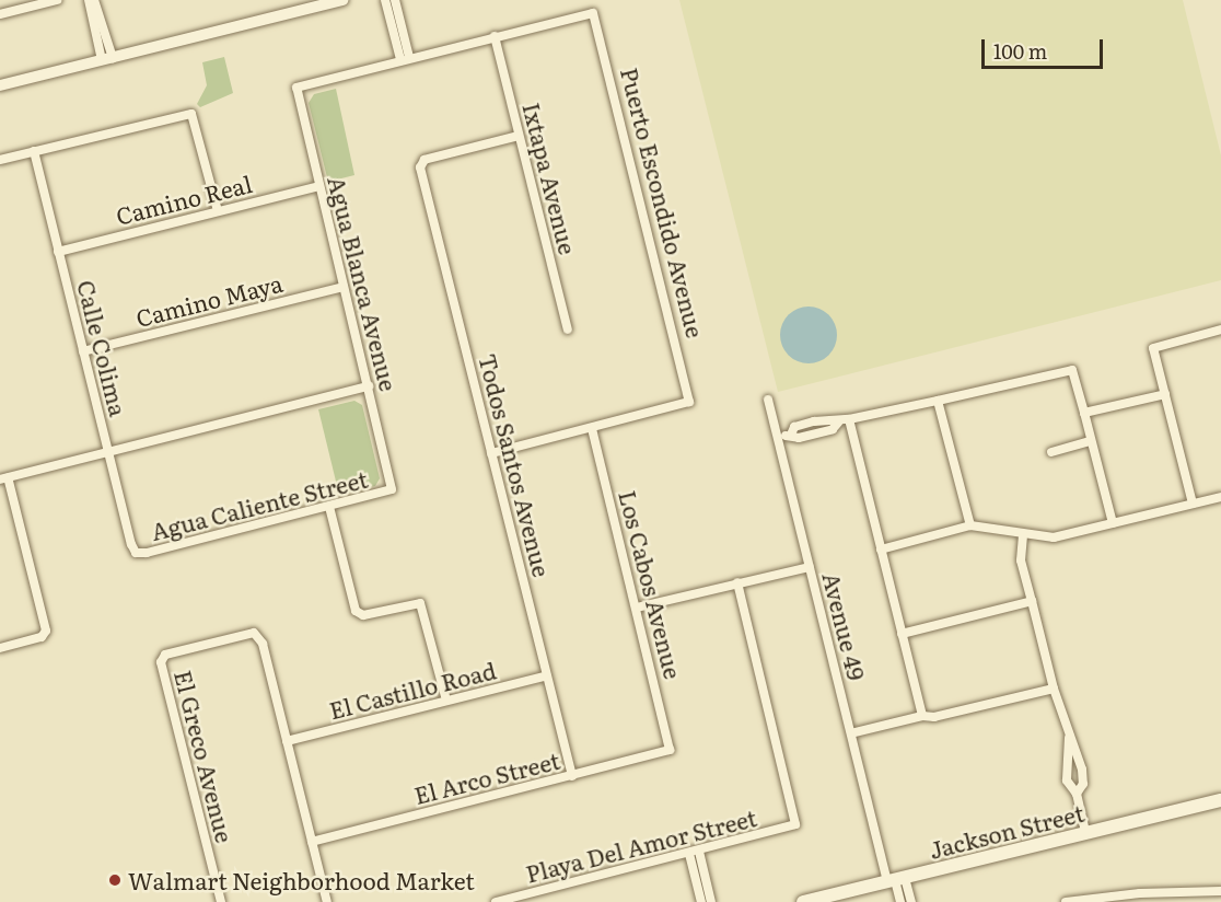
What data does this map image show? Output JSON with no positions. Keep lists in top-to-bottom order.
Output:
{
  "streets": {
    "main road": ["Jackson Street"],
    "street": [
      "Ixtapa Avenue",
      "Camino Real",
      "Puerto Escondido Avenue",
      "Agua Blanca Avenue",
      "Camino Maya",
      "Calle Colima",
      "Todos Santos Avenue",
      "Agua Caliente Street",
      "Los Cabos Avenue",
      "Avenue 49",
      "El Castillo Road",
      "El Greco Avenue",
      "El Arco Street",
      "Playa Del Amor Street"
    ]
  },
  "crossings": [
    ["Ixtapa Avenue", "Puerto Escondido Avenue"],
    ["Ixtapa Avenue", "Todos Santos Avenue"],
    ["Camino Real", "Agua Blanca Avenue"],
    ["Camino Real", "Calle Colima"],
    ["Puerto Escondido Avenue", "Los Cabos Avenue"],
    ["Agua Blanca Avenue", "Camino Maya"],
    ["Agua Blanca Avenue", "Agua Caliente Street"],
    ["Camino Maya", "Calle Colima"],
    ["Calle Colima", "Agua Caliente Street"],
    ["Todos Santos Avenue", "El Castillo Road"],
    ["Todos Santos Avenue", "El Arco Street"],
    ["Los Cabos Avenue", "El Arco Street"],
    ["Avenue 49", "Jackson Street"],
    ["El Castillo Road", "El Greco Avenue"]
  ],
  "places": ["Walmart Neighborhood Market"],
  "scale_bar": "100 m"
}
